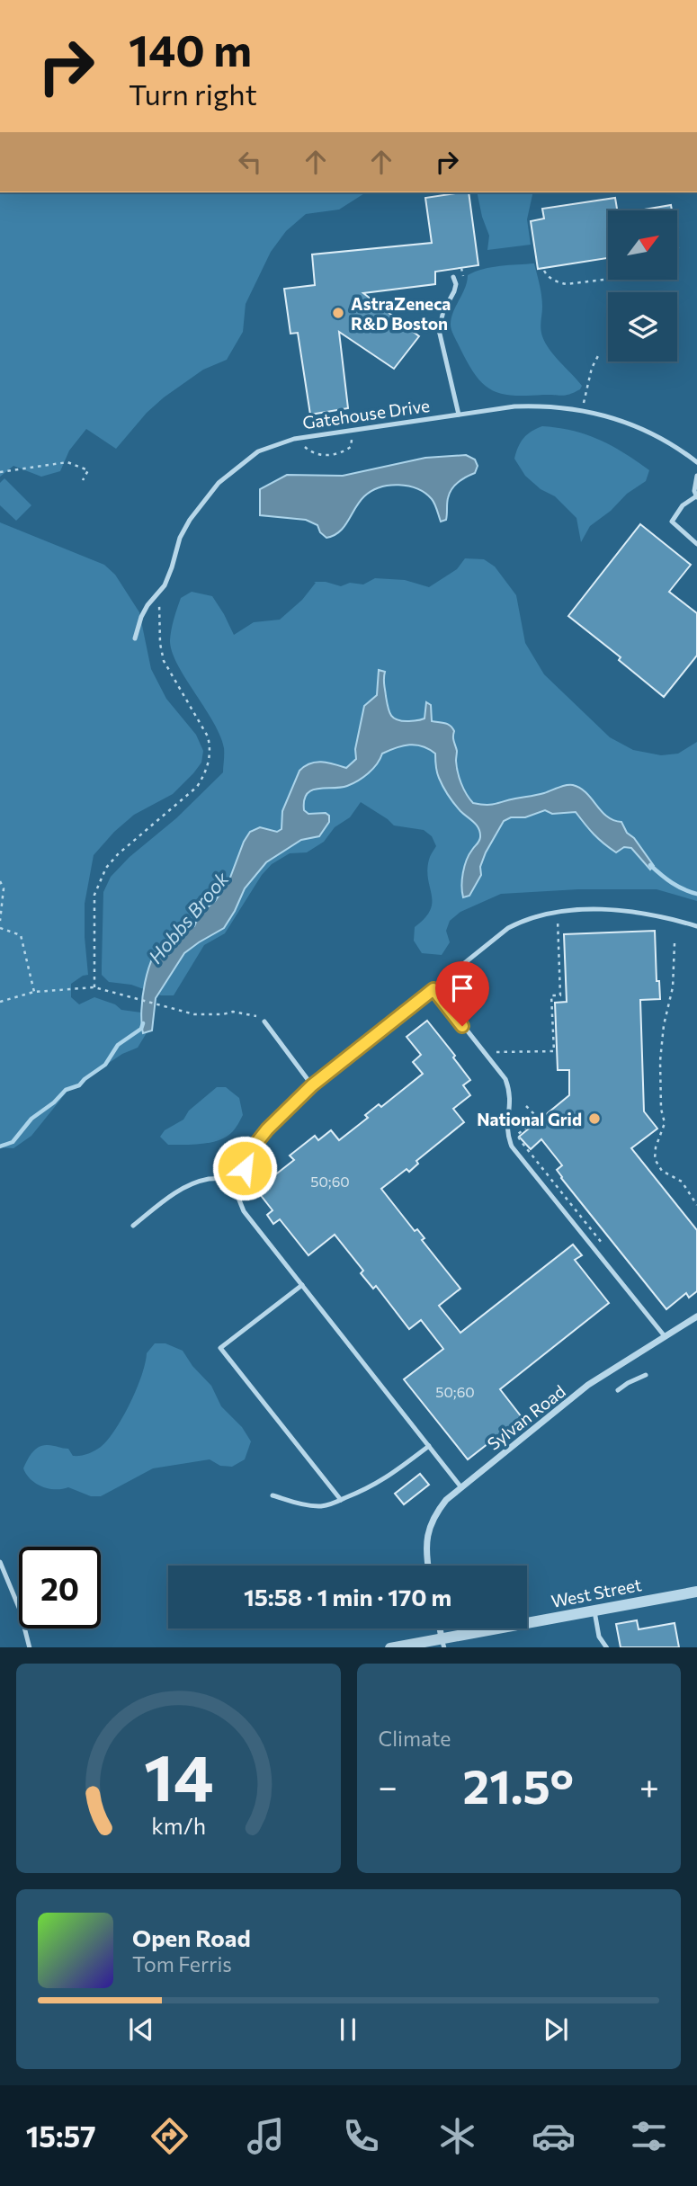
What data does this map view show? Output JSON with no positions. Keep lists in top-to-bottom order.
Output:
{
  "streets": {
    "street": ["Sylvan Road", "West Street"],
    "lane": ["Gatehouse Drive"]
  },
  "water": ["Hobbs Brook"],
  "places": ["AstraZeneca R&D Boston", "National Grid"],
  "house_numbers": ["50;60", "50;60"],
  "north": "top right",
  "page": {
    "turn": ["140 m", "Turn right"],
    "limit": "20",
    "trip": "15:58 · 1 min · 170 m",
    "tile": "Climate",
    "heat": ["−", "21.5°", "+"],
    "song": ["Open Road", "Tom Ferris"],
    "tabs": "15:57",
    "gauge": ["14", "km/h"]
  }
}
